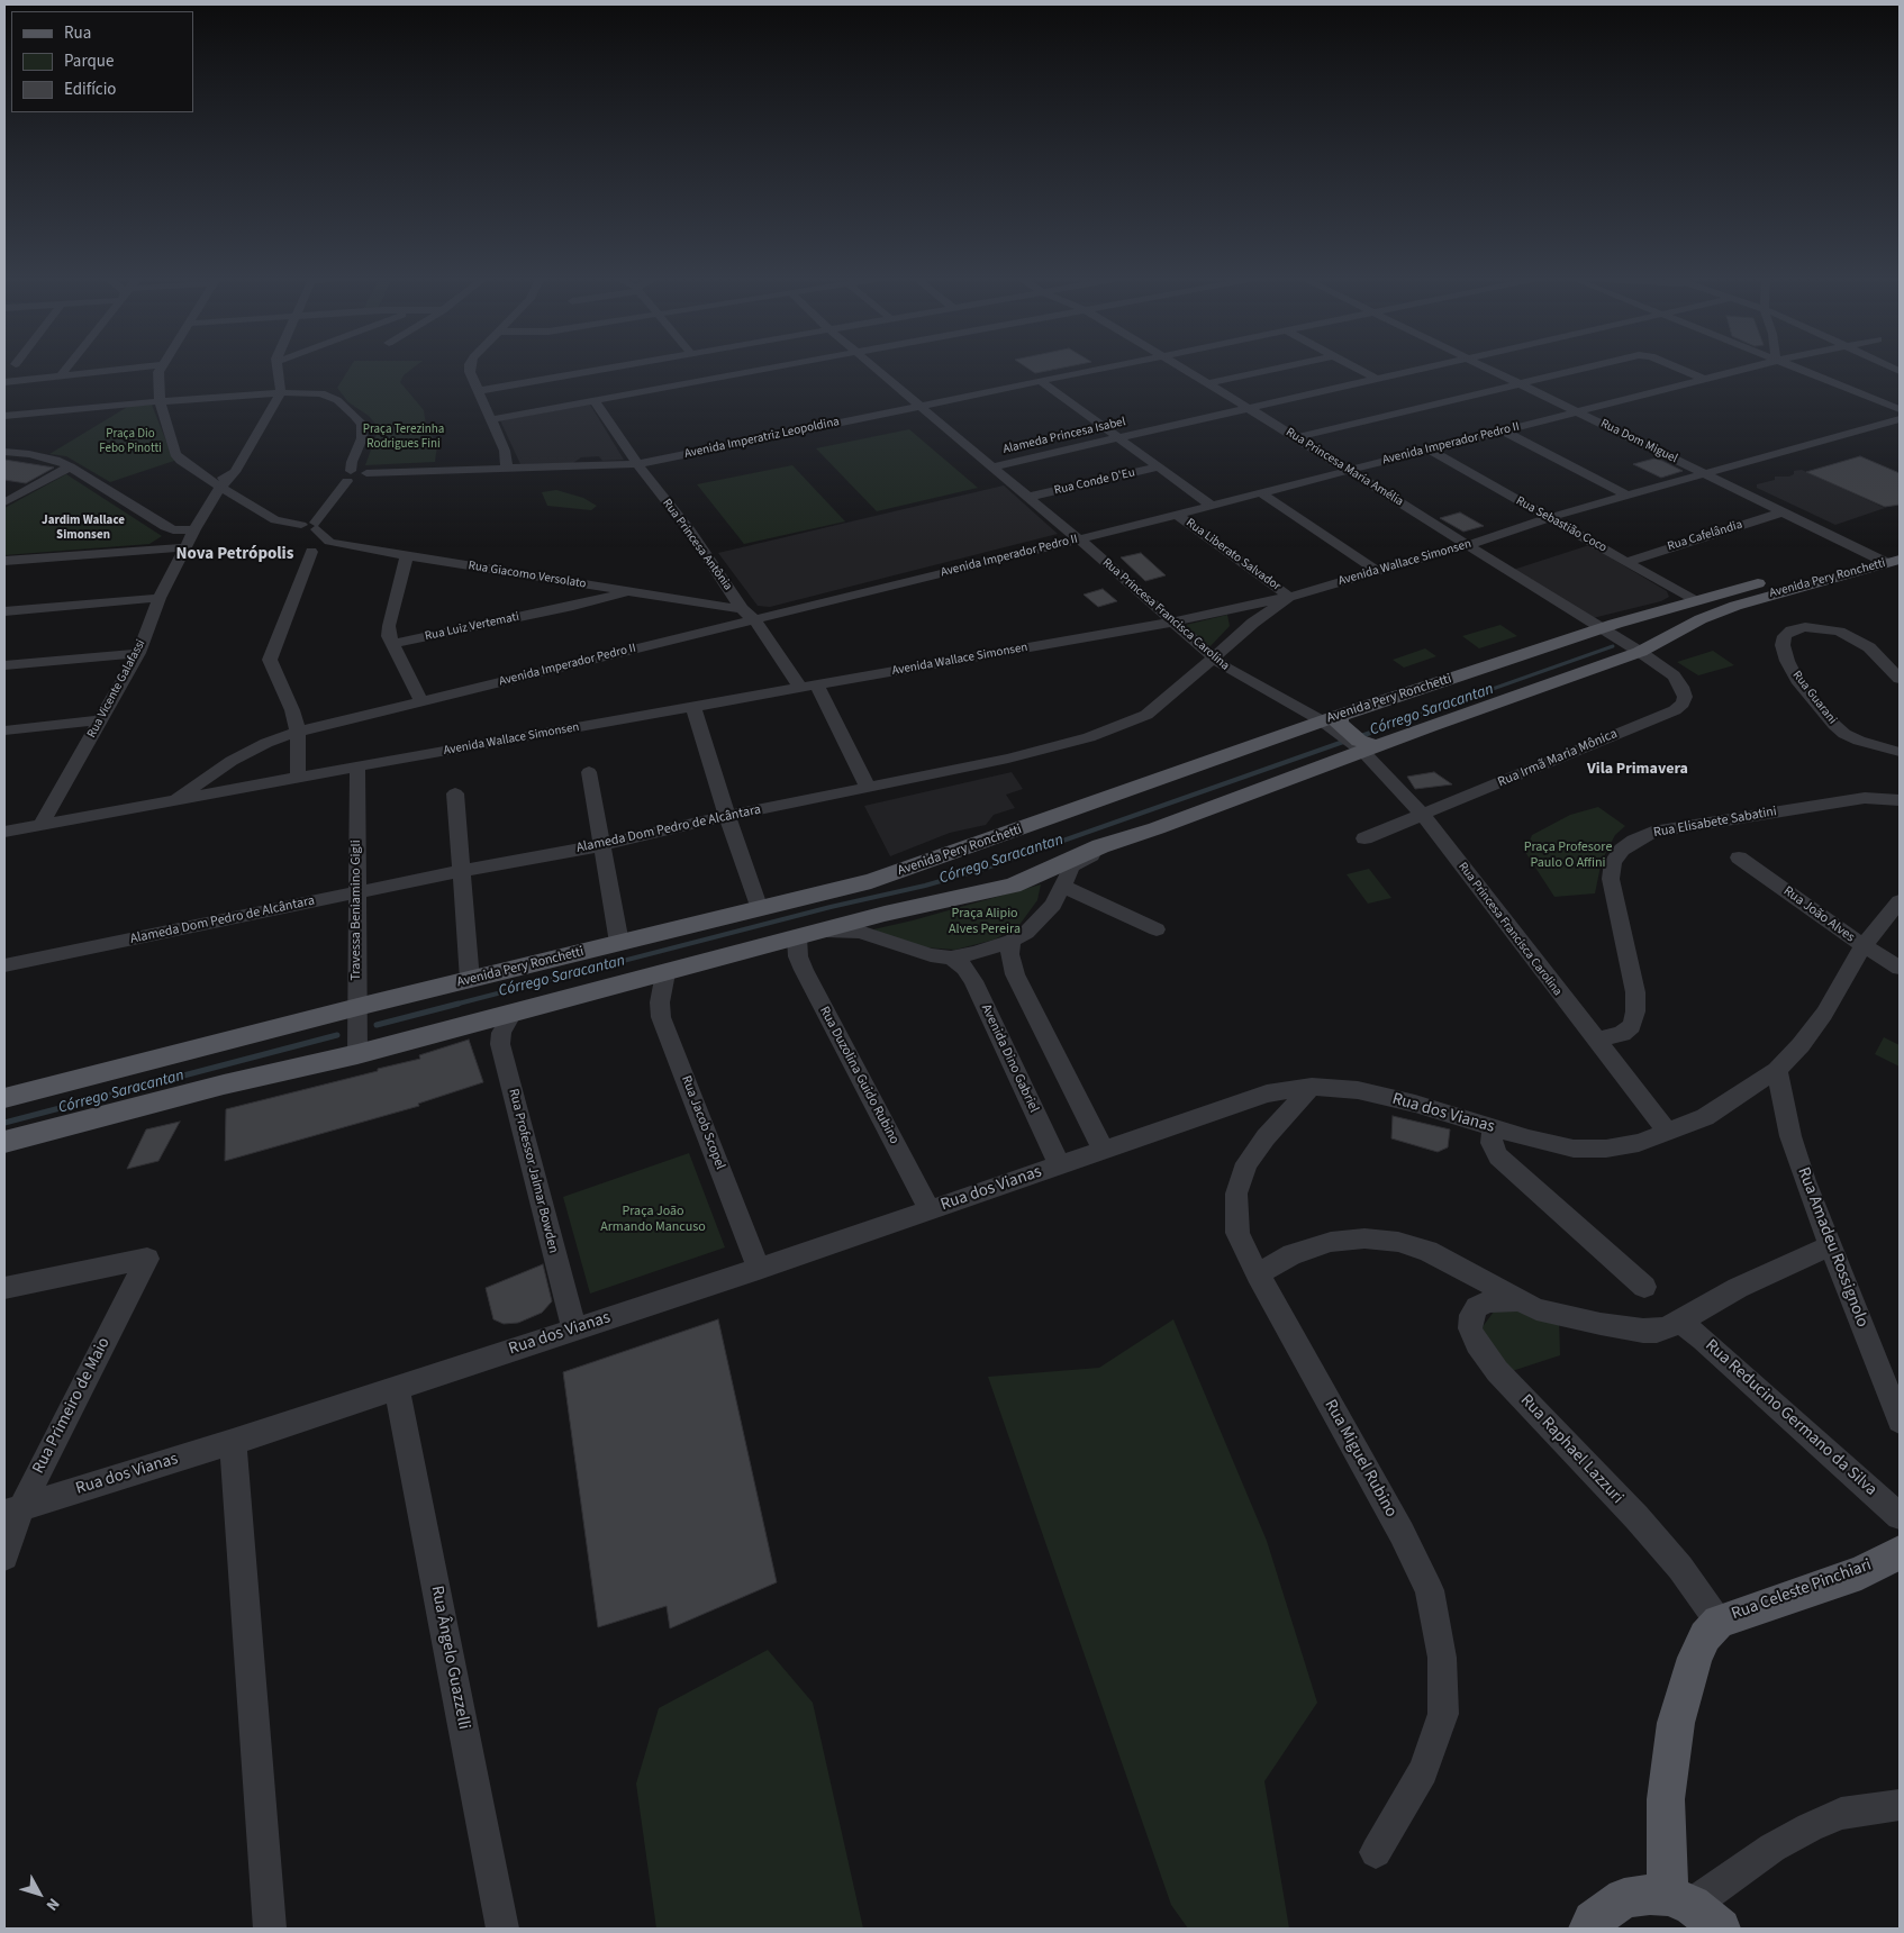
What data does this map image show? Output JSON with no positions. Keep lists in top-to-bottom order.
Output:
{
  "streets": {
    "main road": ["Avenida Pery Ronchetti", "Rua Celeste Pinchiari"],
    "street": [
      "Alameda Princesa Isabel",
      "Avenida Imperatriz Leopoldina",
      "Rua Dom Miguel",
      "Avenida Imperador Pedro II",
      "Rua Princesa Maria Amélia",
      "Rua Conde D'Eu",
      "Rua Sebastião Coco",
      "Rua Cafelândia",
      "Rua Princesa Antônia",
      "Rua Liberato Salvador",
      "Avenida Wallace Simonsen",
      "Rua Giacomo Versolato",
      "Rua Princesa Francisca Carolina",
      "Rua Luiz Vertemati",
      "Rua Vicente Galafassi",
      "Rua Guarani",
      "Rua Irmã Maria Mônica",
      "Rua Elisabete Sabatini",
      "Alameda Dom Pedro de Alcântara",
      "Travessa Beniamino Gigli",
      "Rua João Alves",
      "Avenida Dino Gabriel",
      "Rua Duzolina Guido Rubino",
      "Rua dos Vianas",
      "Rua Jacob Scopel",
      "Rua Professor Jalmar Bowden",
      "Rua Amadeu Rossignolo",
      "Rua Primeiro de Maio",
      "Rua Reducino Germano da Silva",
      "Rua Raphael Lazzuri",
      "Rua Miguel Rubino",
      "Rua Ângelo Guazzelli"
    ]
  },
  "crossings": [
    ["Alameda Princesa Isabel", "Rua Princesa Maria Amélia"],
    ["Alameda Princesa Isabel", "Rua Princesa Francisca Carolina"],
    ["Avenida Imperatriz Leopoldina", "Rua Princesa Antônia"],
    ["Avenida Imperatriz Leopoldina", "Rua Princesa Francisca Carolina"],
    ["Rua Dom Miguel", "Avenida Imperador Pedro II"],
    ["Rua Dom Miguel", "Rua Cafelândia"],
    ["Rua Dom Miguel", "Avenida Wallace Simonsen"],
    ["Rua Dom Miguel", "Avenida Pery Ronchetti"],
    ["Avenida Imperador Pedro II", "Rua Princesa Maria Amélia"],
    ["Avenida Imperador Pedro II", "Rua Sebastião Coco"],
    ["Avenida Imperador Pedro II", "Rua Princesa Antônia"],
    ["Avenida Imperador Pedro II", "Rua Liberato Salvador"],
    ["Avenida Imperador Pedro II", "Avenida Wallace Simonsen"],
    ["Avenida Imperador Pedro II", "Rua Princesa Francisca Carolina"],
    ["Rua Princesa Maria Amélia", "Avenida Wallace Simonsen"],
    ["Rua Princesa Maria Amélia", "Avenida Pery Ronchetti"],
    ["Rua Princesa Maria Amélia", "Rua Irmã Maria Mônica"],
    ["Rua Conde D'Eu", "Rua Princesa Francisca Carolina"],
    ["Rua Sebastião Coco", "Rua Cafelândia"],
    ["Rua Sebastião Coco", "Avenida Wallace Simonsen"],
    ["Rua Sebastião Coco", "Avenida Pery Ronchetti"],
    ["Rua Princesa Antônia", "Avenida Wallace Simonsen"],
    ["Rua Princesa Antônia", "Rua Giacomo Versolato"],
    ["Rua Princesa Antônia", "Alameda Dom Pedro de Alcântara"],
    ["Rua Liberato Salvador", "Avenida Wallace Simonsen"],
    ["Rua Liberato Salvador", "Alameda Dom Pedro de Alcântara"],
    ["Avenida Wallace Simonsen", "Rua Princesa Francisca Carolina"],
    ["Avenida Wallace Simonsen", "Rua Vicente Galafassi"],
    ["Avenida Wallace Simonsen", "Alameda Dom Pedro de Alcântara"],
    ["Avenida Wallace Simonsen", "Travessa Beniamino Gigli"],
    ["Rua Giacomo Versolato", "Rua Luiz Vertemati"],
    ["Avenida Pery Ronchetti", "Rua Princesa Francisca Carolina"],
    ["Avenida Pery Ronchetti", "Rua Irmã Maria Mônica"],
    ["Avenida Pery Ronchetti", "Travessa Beniamino Gigli"],
    ["Avenida Pery Ronchetti", "Avenida Dino Gabriel"],
    ["Avenida Pery Ronchetti", "Rua Duzolina Guido Rubino"],
    ["Avenida Pery Ronchetti", "Rua Jacob Scopel"],
    ["Avenida Pery Ronchetti", "Rua Professor Jalmar Bowden"],
    ["Rua Princesa Francisca Carolina", "Rua Irmã Maria Mônica"],
    ["Rua Princesa Francisca Carolina", "Rua Elisabete Sabatini"],
    ["Rua Princesa Francisca Carolina", "Alameda Dom Pedro de Alcântara"],
    ["Rua Princesa Francisca Carolina", "Rua dos Vianas"],
    ["Alameda Dom Pedro de Alcântara", "Travessa Beniamino Gigli"],
    ["Rua João Alves", "Rua dos Vianas"],
    ["Avenida Dino Gabriel", "Rua dos Vianas"],
    ["Rua Duzolina Guido Rubino", "Rua dos Vianas"],
    ["Rua dos Vianas", "Rua Jacob Scopel"],
    ["Rua dos Vianas", "Rua Professor Jalmar Bowden"],
    ["Rua dos Vianas", "Rua Amadeu Rossignolo"],
    ["Rua dos Vianas", "Rua Primeiro de Maio"],
    ["Rua dos Vianas", "Rua Miguel Rubino"],
    ["Rua dos Vianas", "Rua Ângelo Guazzelli"],
    ["Rua Raphael Lazzuri", "Rua Celeste Pinchiari"]
  ],
  "districts": ["Jardim Wallace Simonsen", "Nova Petrópolis", "Vila Primavera"],
  "water": ["Córrego Saracantan"],
  "parks": [
    "Praça Terezinha Rodrigues Fini",
    "Praça Dio Febo Pinotti",
    "Praça Profesore Paulo O Affini",
    "Praça Alipio Alves Pereira",
    "Praça João Armando Mancuso"
  ],
  "legend": ["Rua", "Parque", "Edifício"],
  "north": "bottom right"
}
